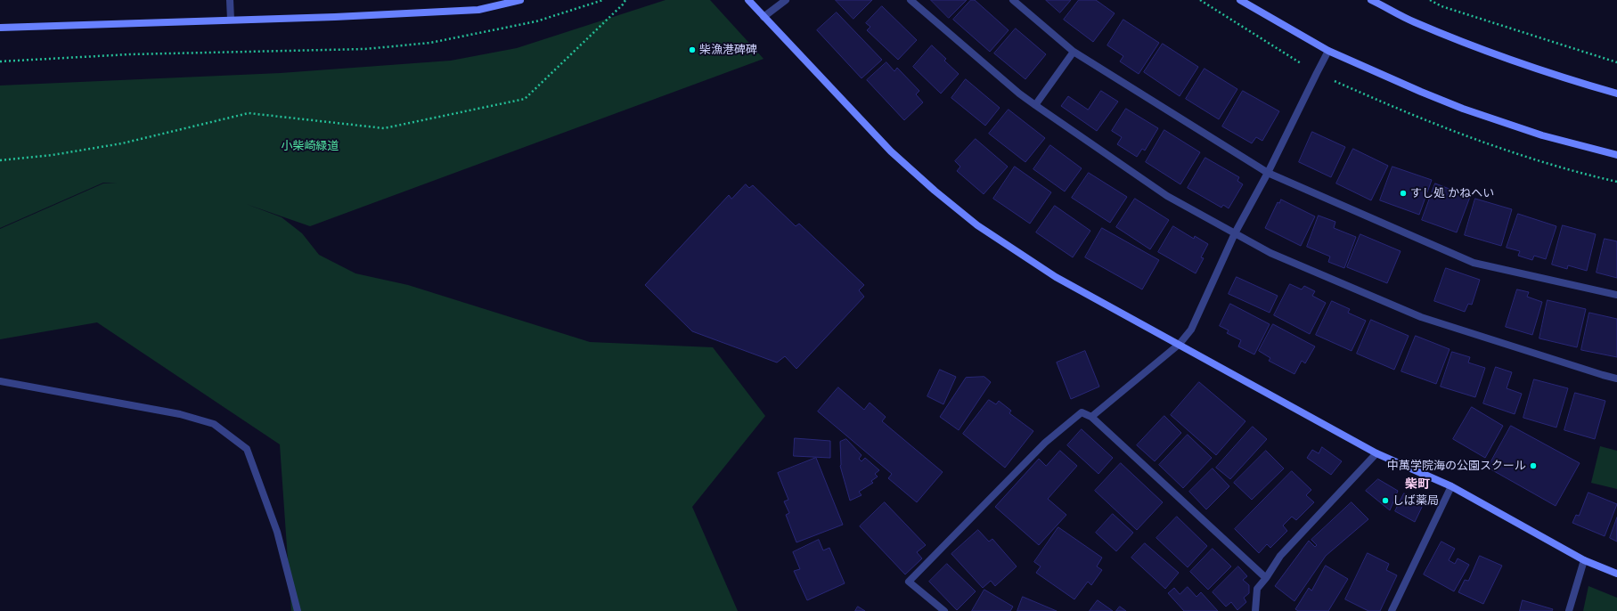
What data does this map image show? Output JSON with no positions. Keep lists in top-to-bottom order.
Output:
{
  "districts": ["柴町"],
  "parks": ["小柴崎緑道"],
  "places": [
    "柴漁港碑碑",
    "すし処 かねへい",
    "中萬学院海の公園スクール",
    "しば薬局"
  ]
}
